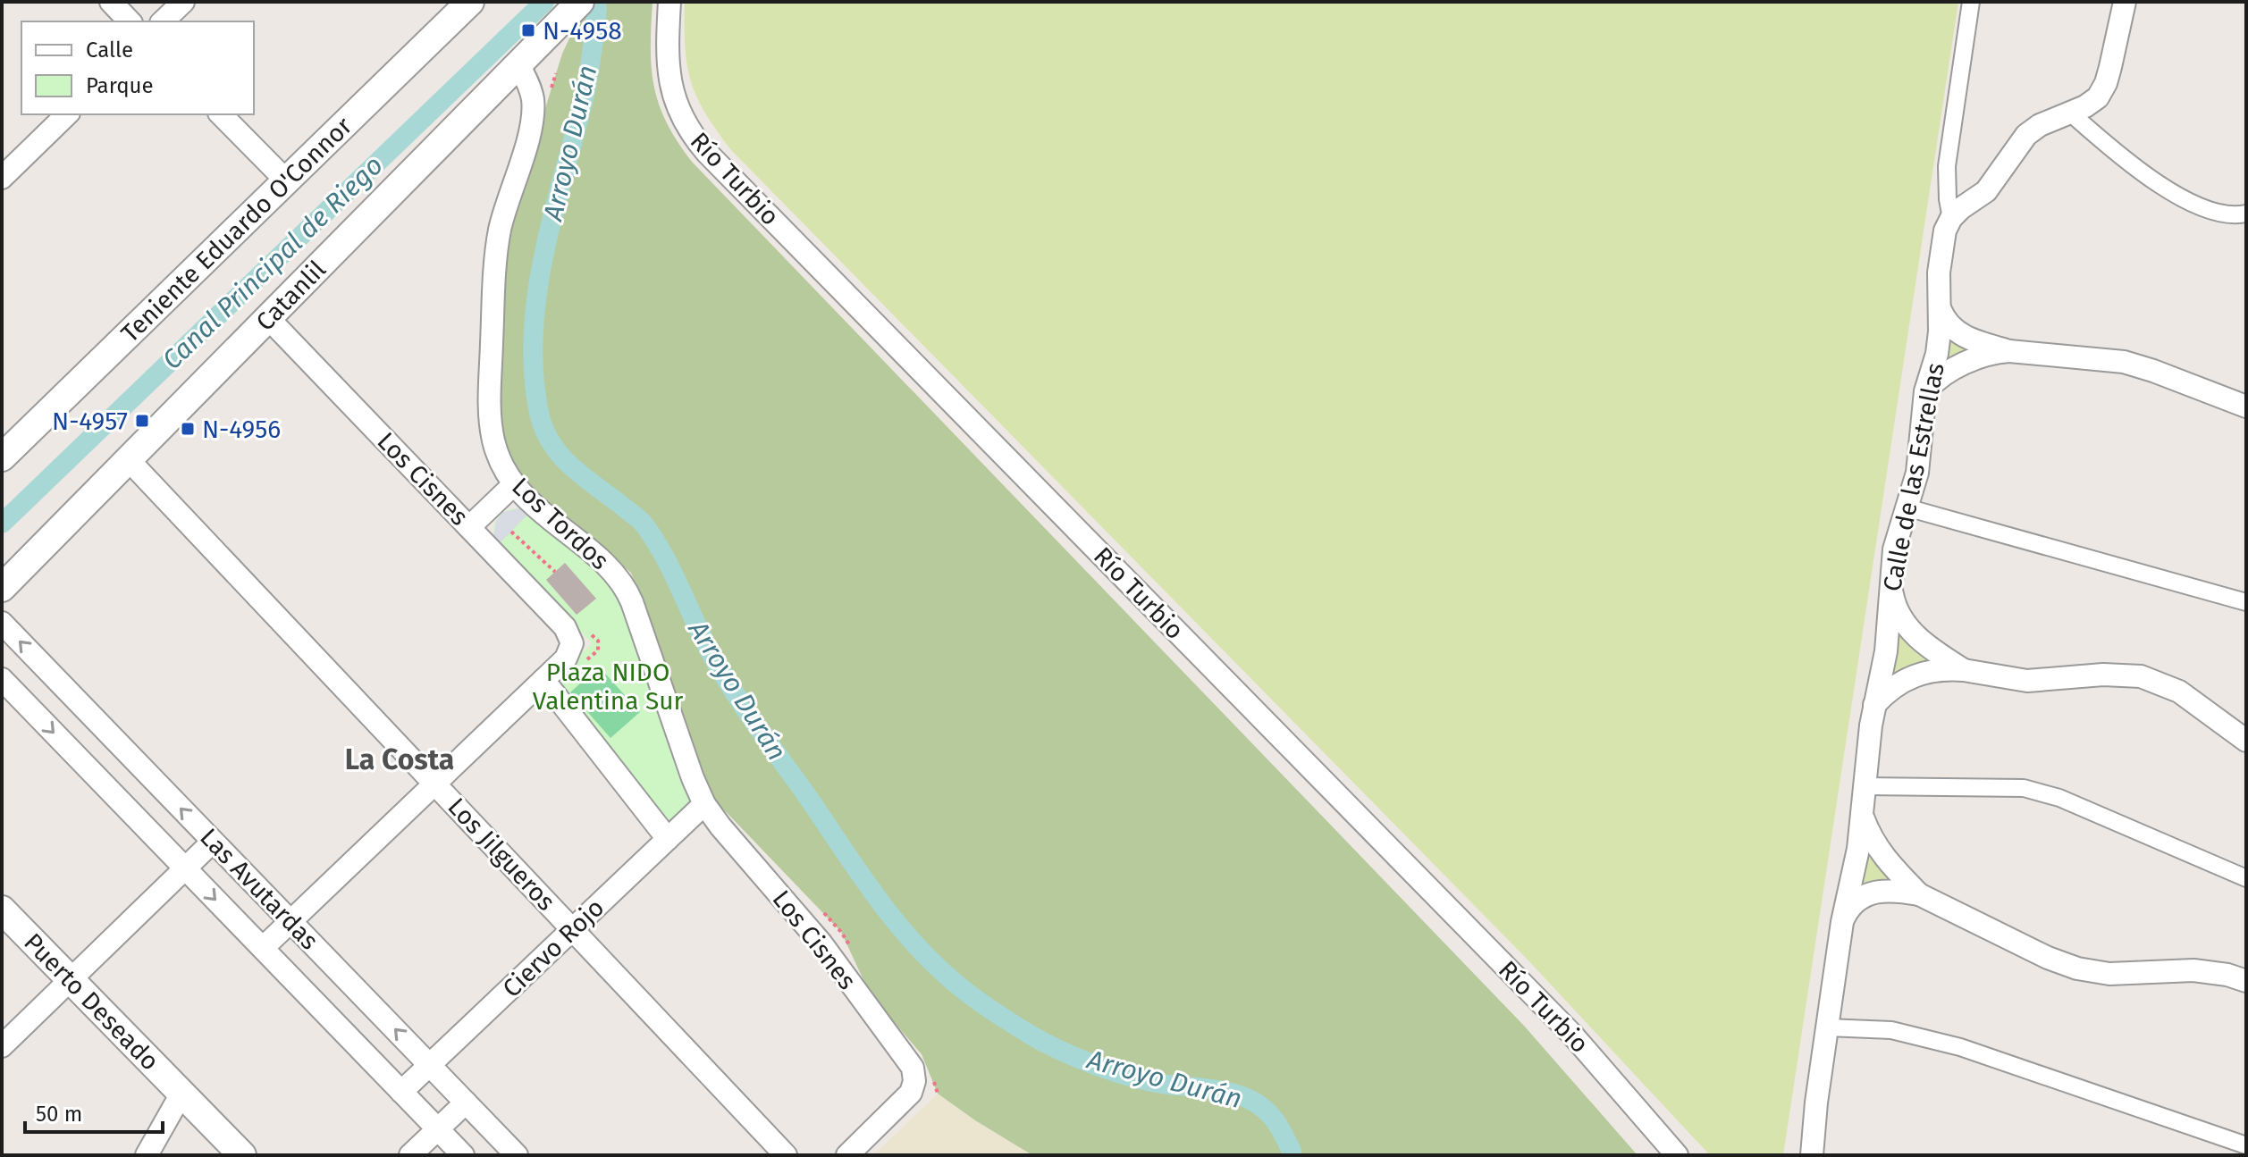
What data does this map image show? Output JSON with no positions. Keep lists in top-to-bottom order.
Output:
{
  "streets": {
    "street": [
      "Río Turbio",
      "Teniente Eduardo O'Connor",
      "Catanlil",
      "Calle de las Estrellas",
      "Los Cisnes",
      "Los Tordos",
      "Los Jilgueros",
      "Las Avutardas",
      "Ciervo Rojo",
      "Puerto Deseado"
    ]
  },
  "crossings": [
    ["Catanlil", "Los Cisnes"],
    ["Catanlil", "Los Tordos"],
    ["Catanlil", "Los Jilgueros"],
    ["Los Cisnes", "Los Tordos"],
    ["Los Cisnes", "Ciervo Rojo"],
    ["Los Tordos", "Ciervo Rojo"],
    ["Los Jilgueros", "Ciervo Rojo"],
    ["Las Avutardas", "Ciervo Rojo"]
  ],
  "districts": ["La Costa"],
  "water": ["Arroyo Durán", "Canal Principal de Riego"],
  "parks": ["Plaza NIDO Valentina Sur"],
  "places": {
    "transit": ["N-4958", "N-4957", "N-4956"]
  },
  "legend": ["Calle", "Parque"],
  "scale_bar": "50 m"
}
